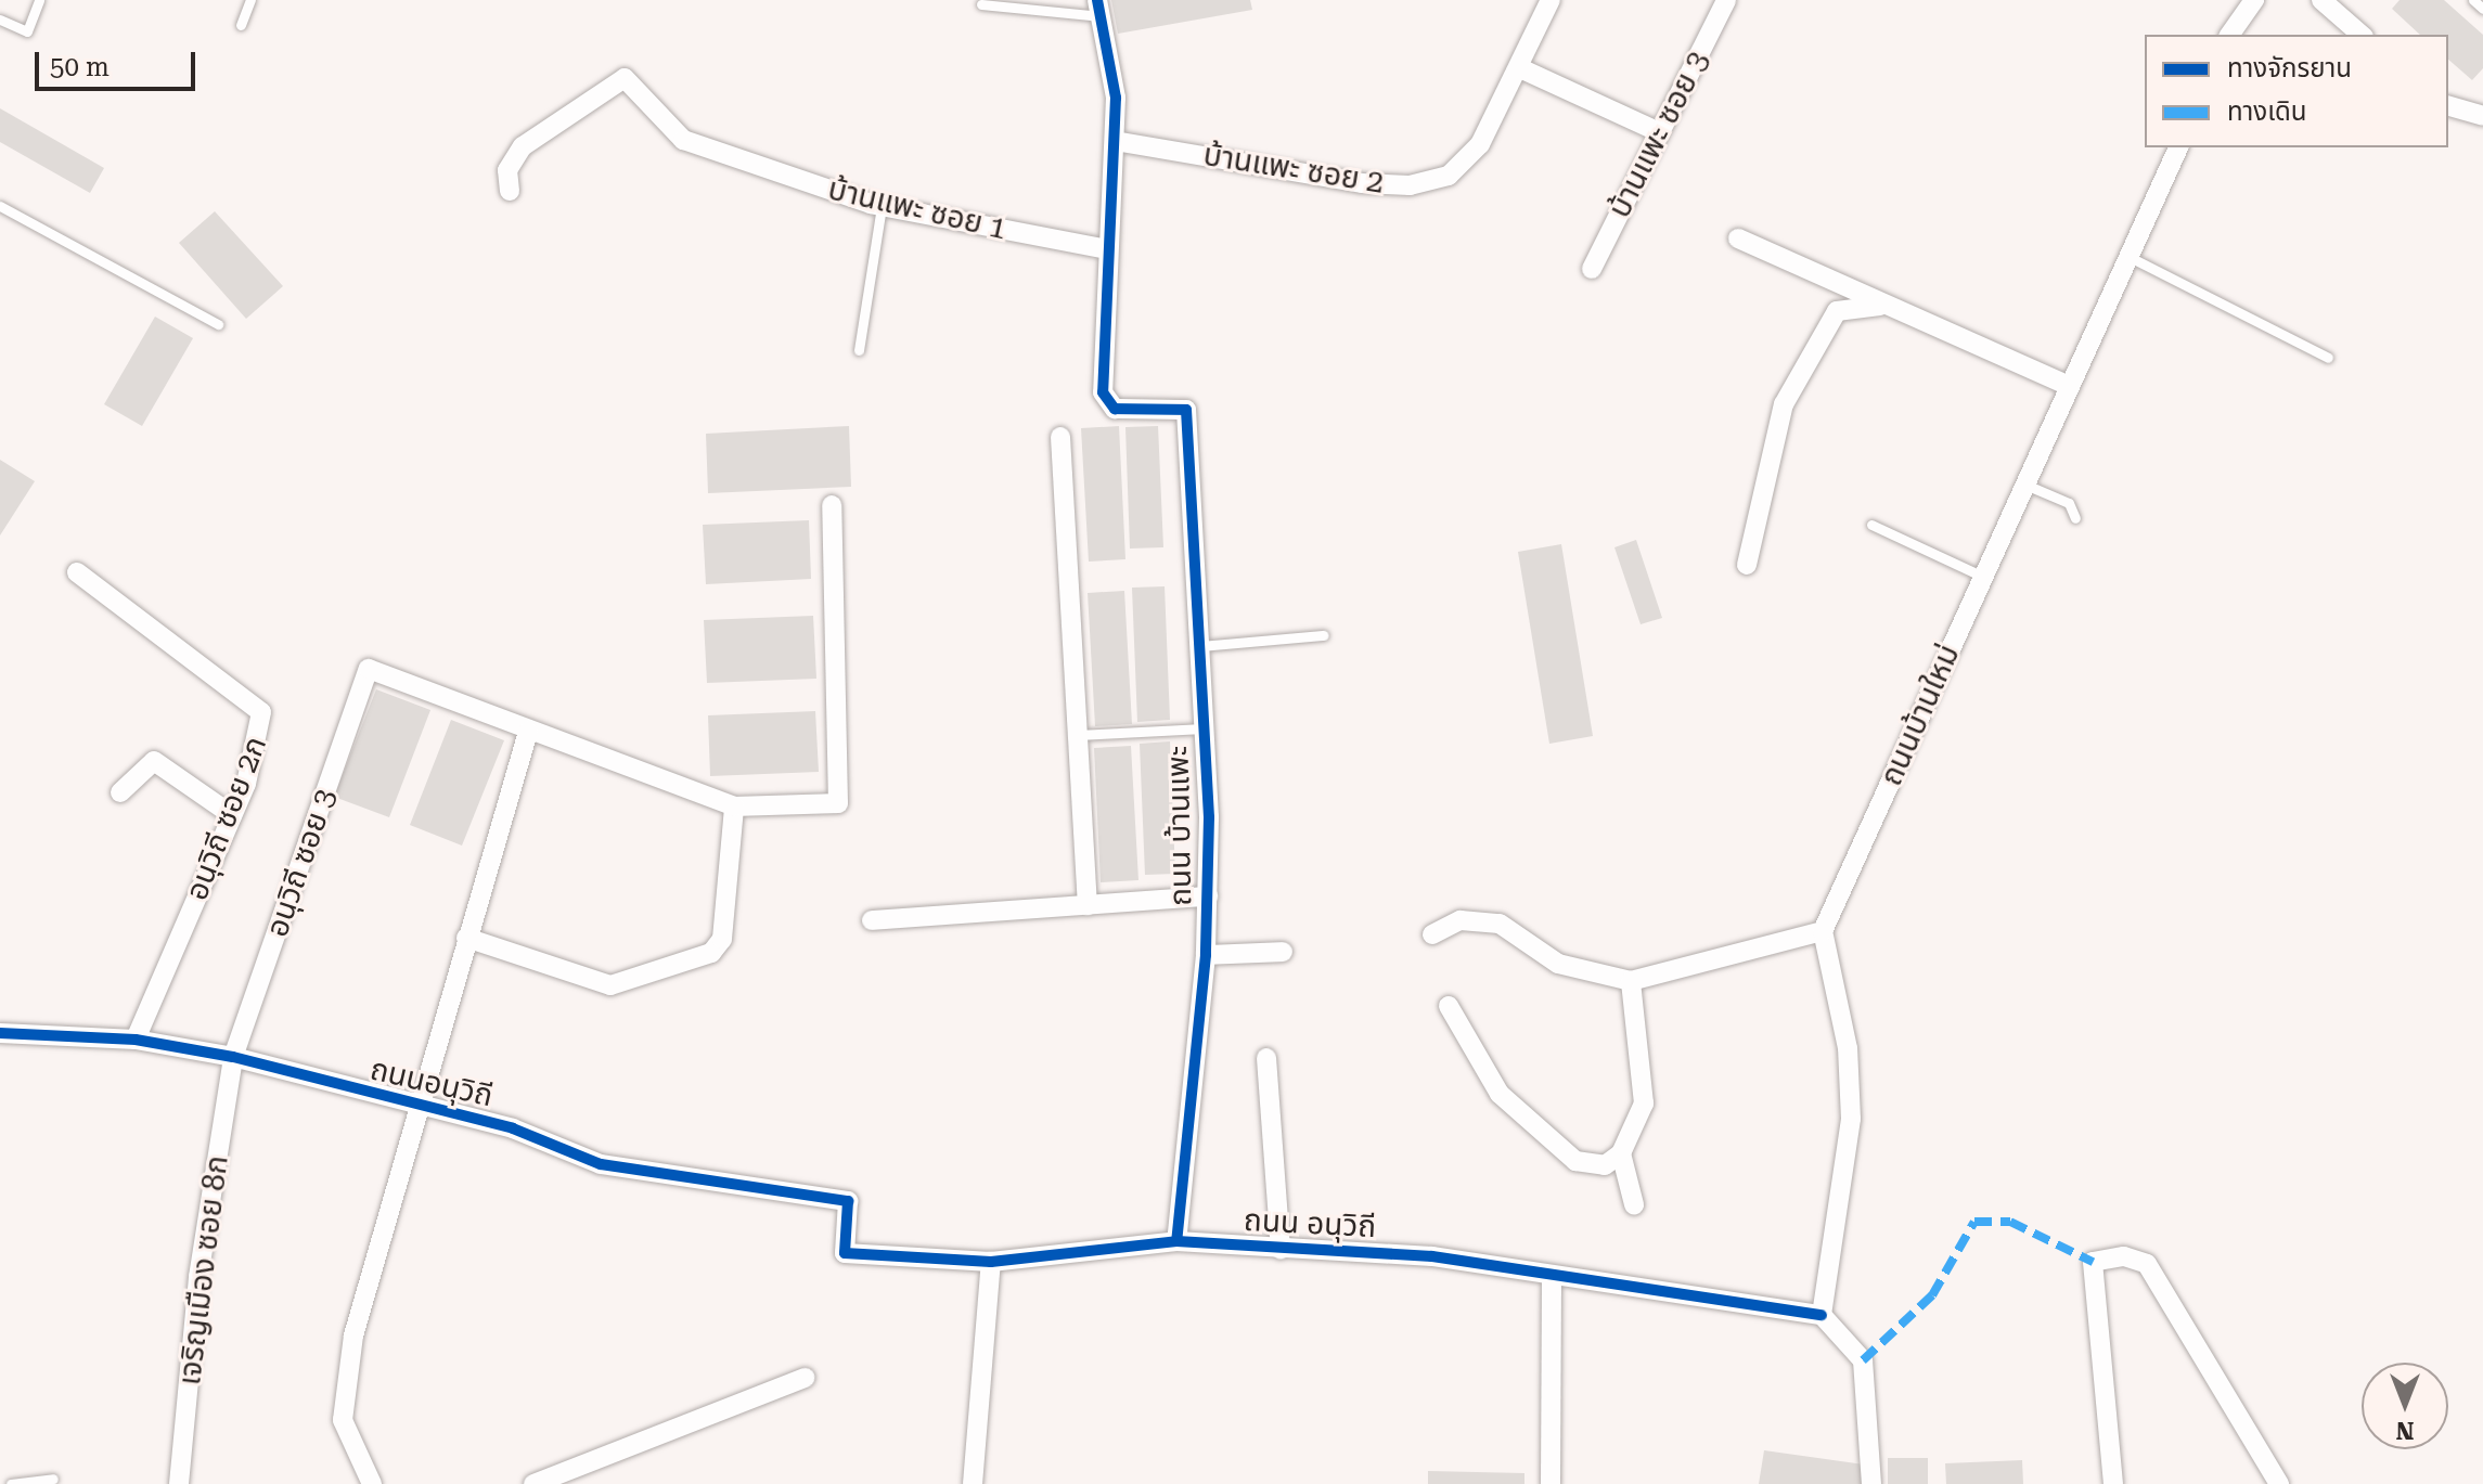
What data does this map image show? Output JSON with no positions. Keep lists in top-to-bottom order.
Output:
{
  "streets": {
    "street": [
      "บ้านแพะ ซอย 3",
      "บ้านแพะ ซอย 2",
      "บ้านแพะ ซอย 1",
      "ถนนบ้านใหม่",
      "อนุวิถี ซอย 2ก",
      "ถนน บ้านแพะ",
      "อนุวิถี ซอย 3",
      "ถนนอนุวิถี",
      "ถนน อนุวิถี",
      "เจริญเมือง ซอย 8ก"
    ]
  },
  "crossings": [
    ["บ้านแพะ ซอย 1", "ถนน บ้านแพะ"],
    ["อนุวิถี ซอย 2ก", "ถนนอนุวิถี"],
    ["ถนน บ้านแพะ", "ถนน อนุวิถี"],
    ["อนุวิถี ซอย 3", "ถนนอนุวิถี"],
    ["อนุวิถี ซอย 3", "เจริญเมือง ซอย 8ก"],
    ["ถนนอนุวิถี", "ถนน อนุวิถี"],
    ["ถนนอนุวิถี", "เจริญเมือง ซอย 8ก"]
  ],
  "legend": ["ทางจักรยาน", "ทางเดิน"],
  "scale_bar": "50 m",
  "north": "bottom"
}
